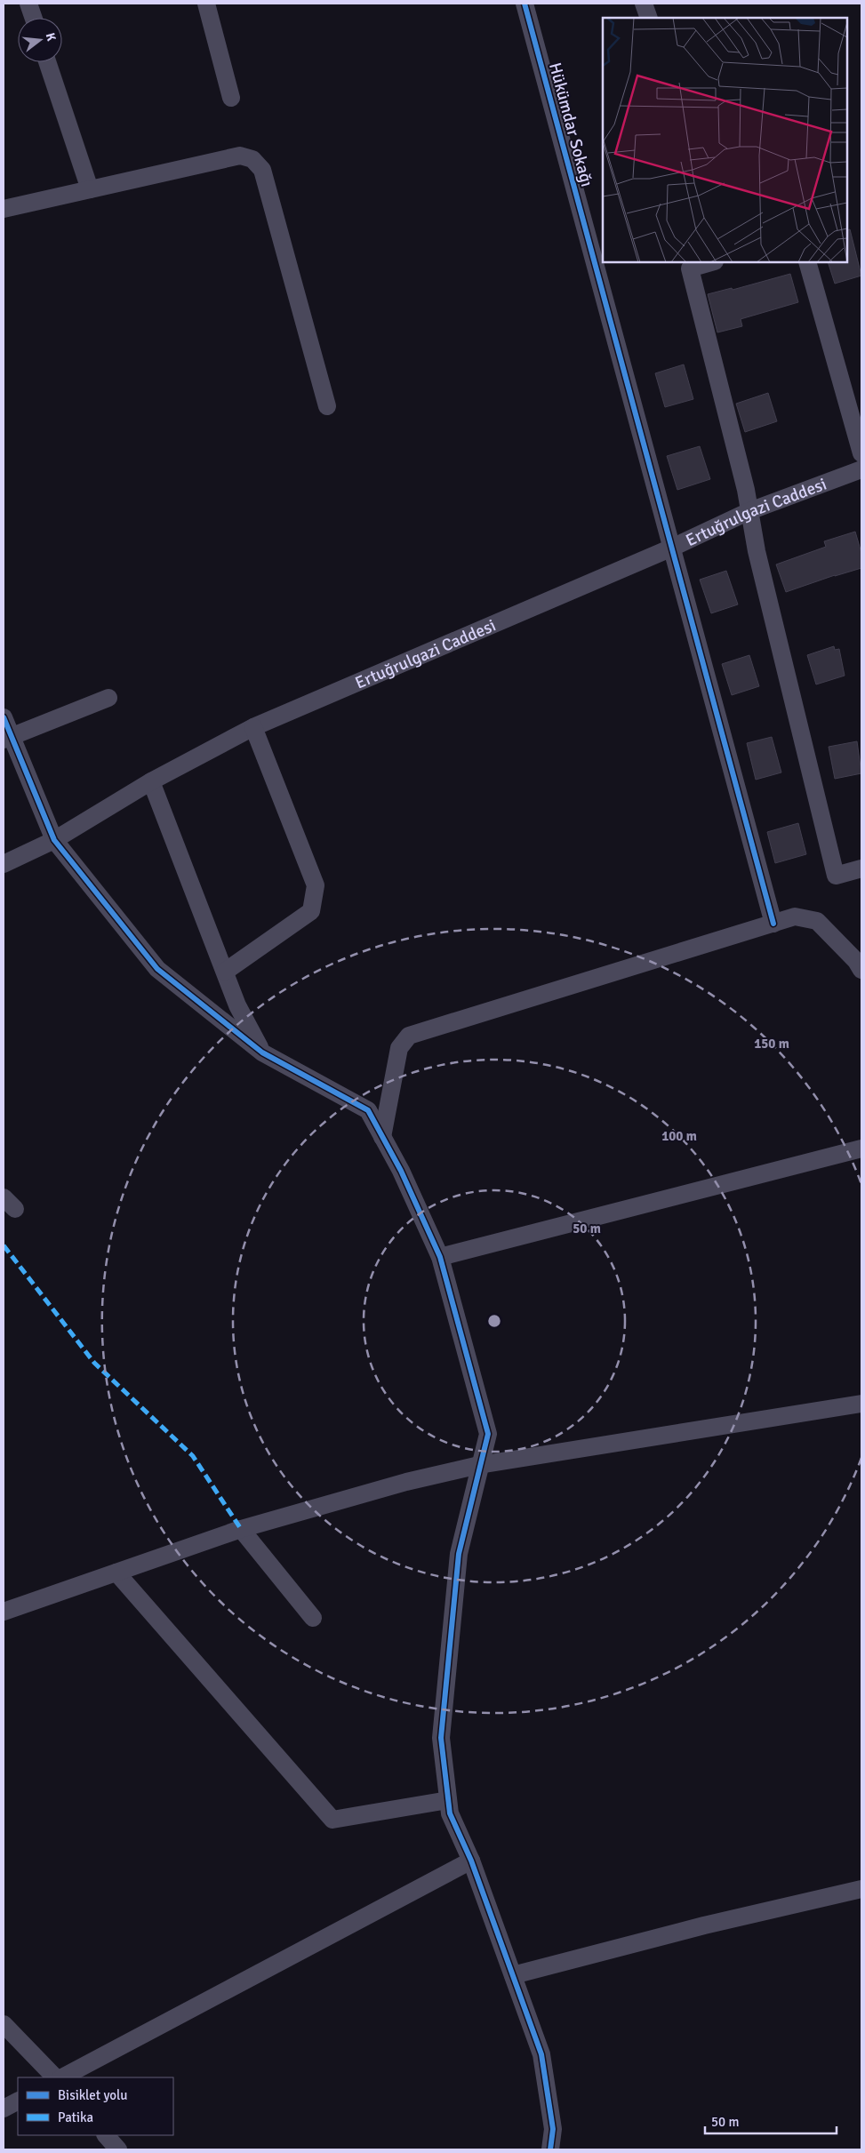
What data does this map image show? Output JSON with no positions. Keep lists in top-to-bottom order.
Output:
{
  "streets": {
    "street": ["Hükümdar Sokağı", "Ertuğrulgazi Caddesi"]
  },
  "crossings": [
    ["Hükümdar Sokağı", "Ertuğrulgazi Caddesi"]
  ],
  "legend": ["Bisiklet yolu", "Patika"],
  "scale_bar": "50 m",
  "north": "right",
  "rings": ["150 m", "100 m", "50 m"]
}
